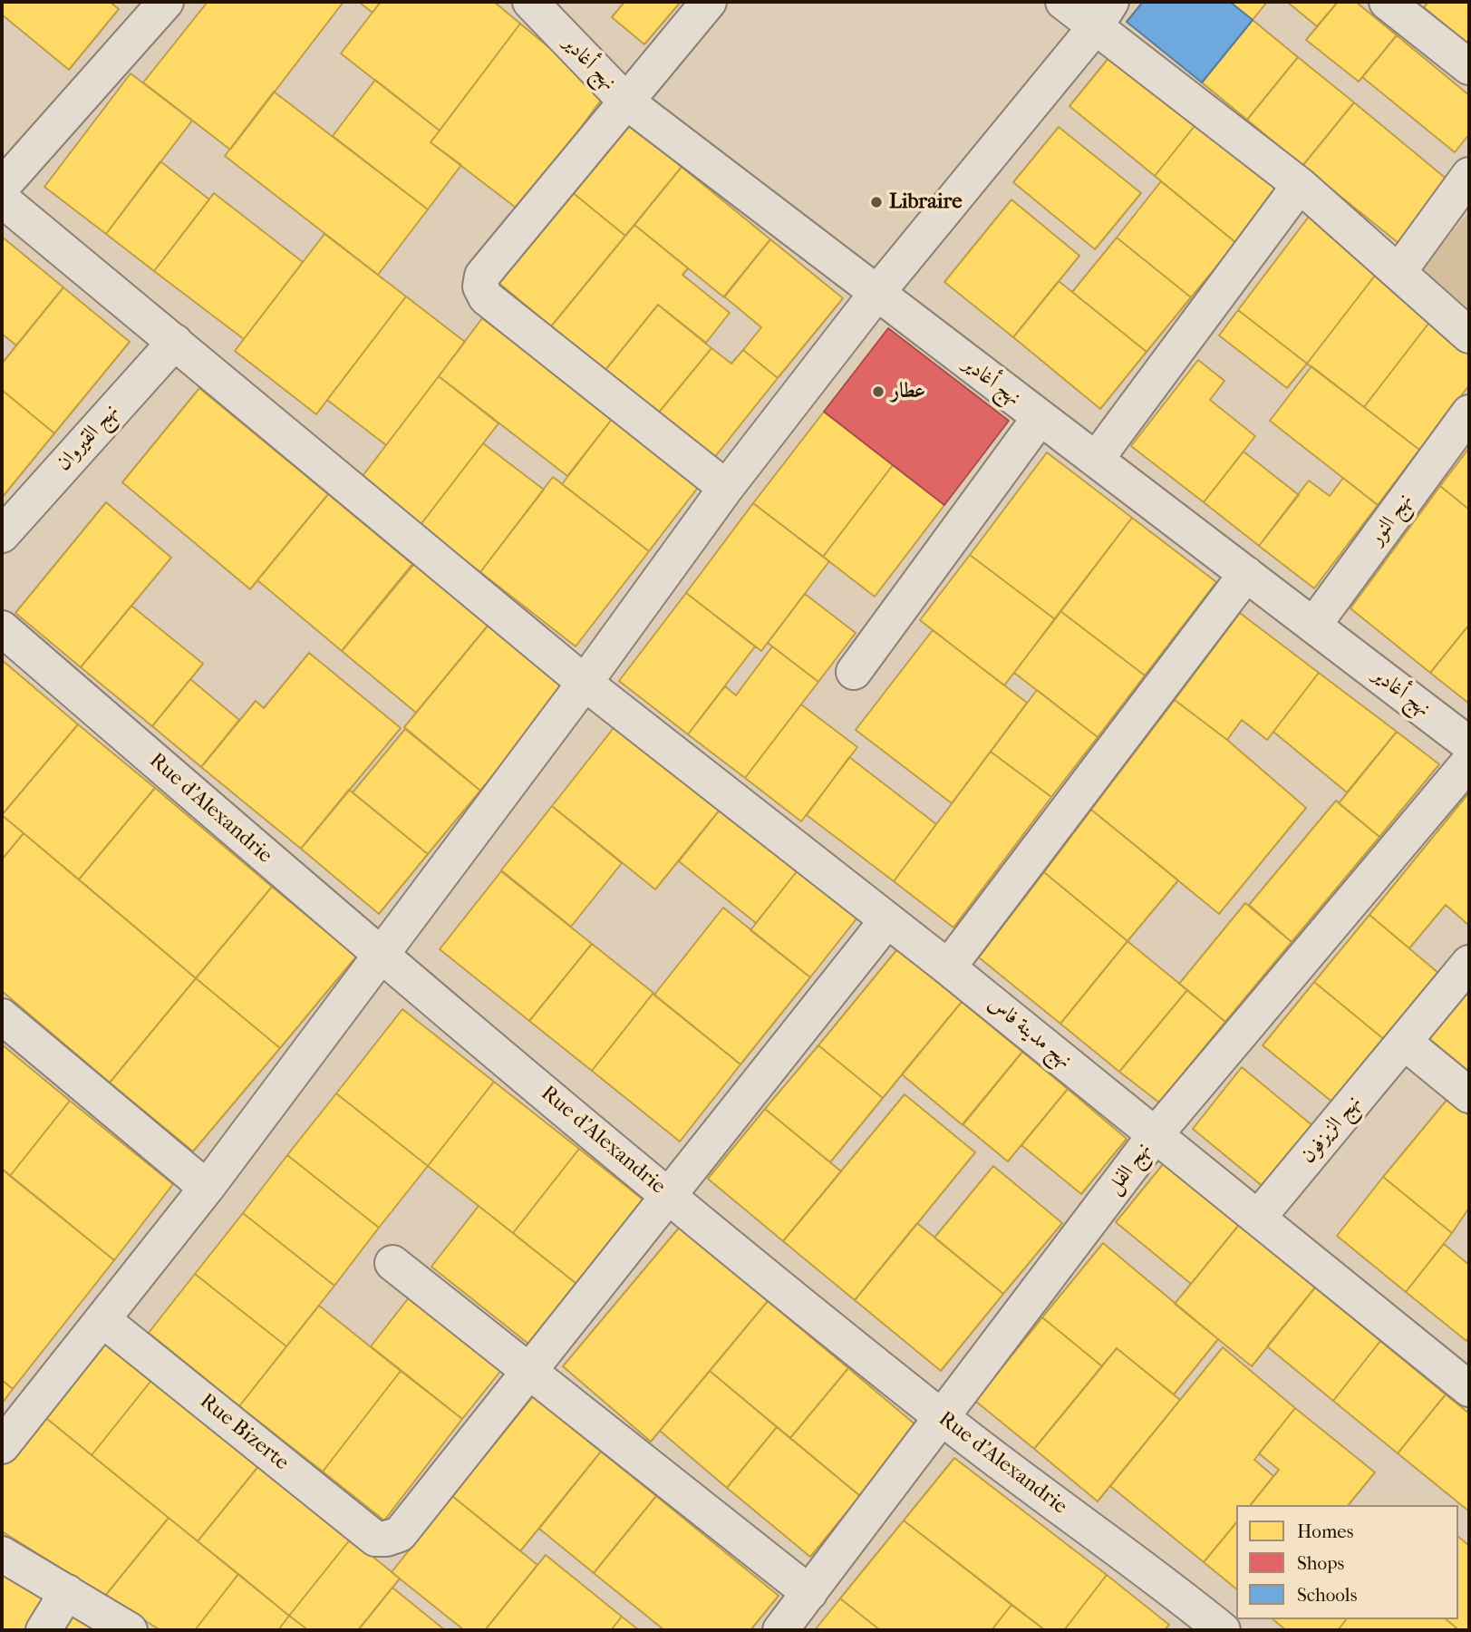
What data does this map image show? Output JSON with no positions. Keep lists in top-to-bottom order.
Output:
{
  "streets": {
    "street": [
      "نهج أغادير",
      "نهج القيروان",
      "نهج النور",
      "Rue d'Alexandrie",
      "نهج مدينة فاس",
      "نهج الزيزفون",
      "نهج الفل",
      "Rue Bizerte"
    ]
  },
  "crossings": [
    ["نهج أغادير", "نهج النور"],
    ["نهج القيروان", "نهج مدينة فاس"],
    ["Rue d'Alexandrie", "نهج الفل"],
    ["نهج مدينة فاس", "نهج الزيزفون"],
    ["نهج مدينة فاس", "نهج الفل"]
  ],
  "places": ["Libraire", "عطار"],
  "legend": ["Homes", "Shops", "Schools"]
}
